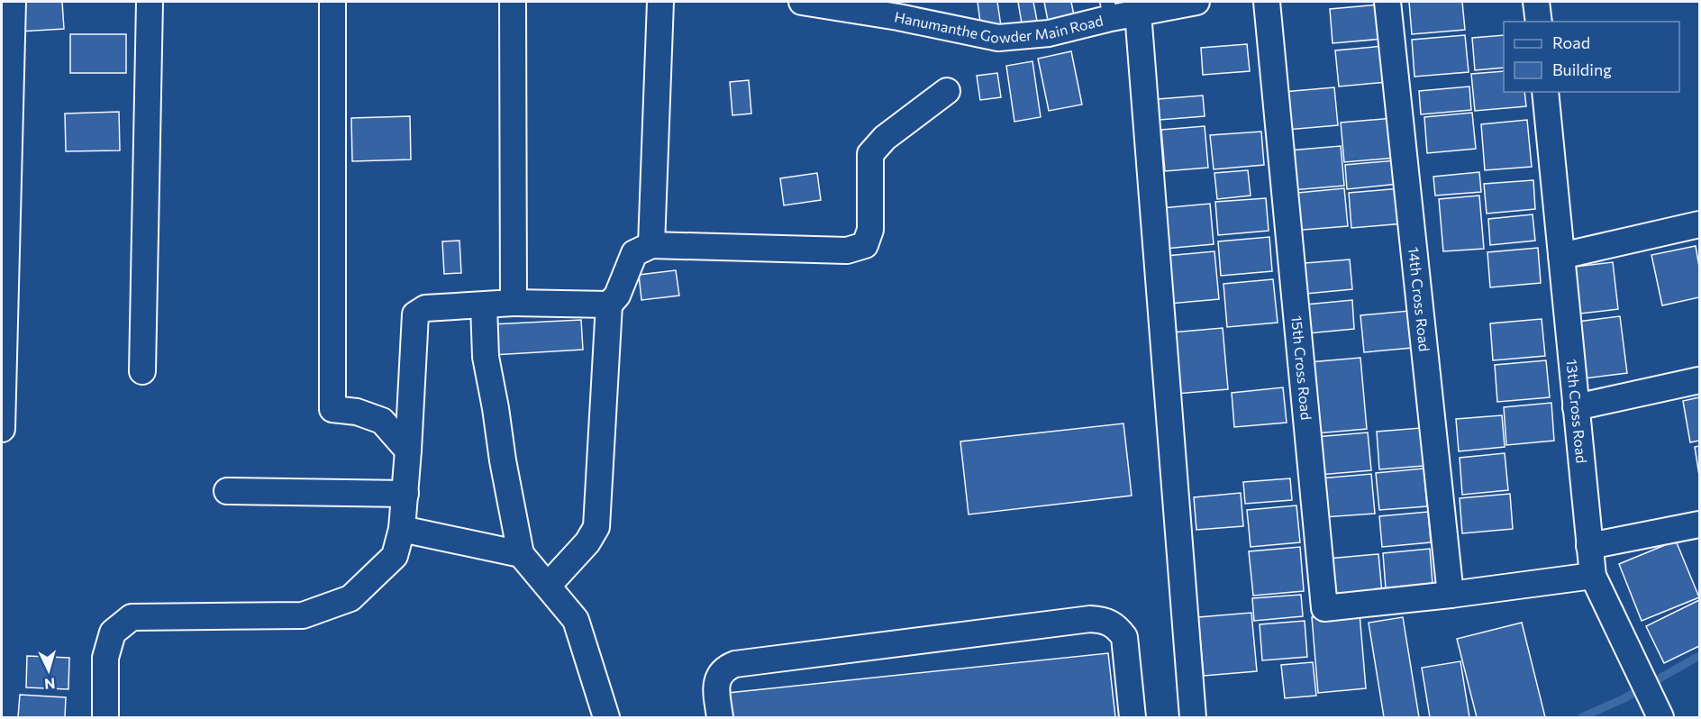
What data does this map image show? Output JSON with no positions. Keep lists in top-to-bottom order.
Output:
{
  "streets": {
    "street": [
      "Hanumanthe Gowder Main Road",
      "14th Cross Road",
      "15th Cross Road",
      "13th Cross Road"
    ]
  },
  "crossings": [
    ["14th Cross Road", "15th Cross Road"]
  ],
  "legend": ["Road", "Building"],
  "north": "bottom"
}
